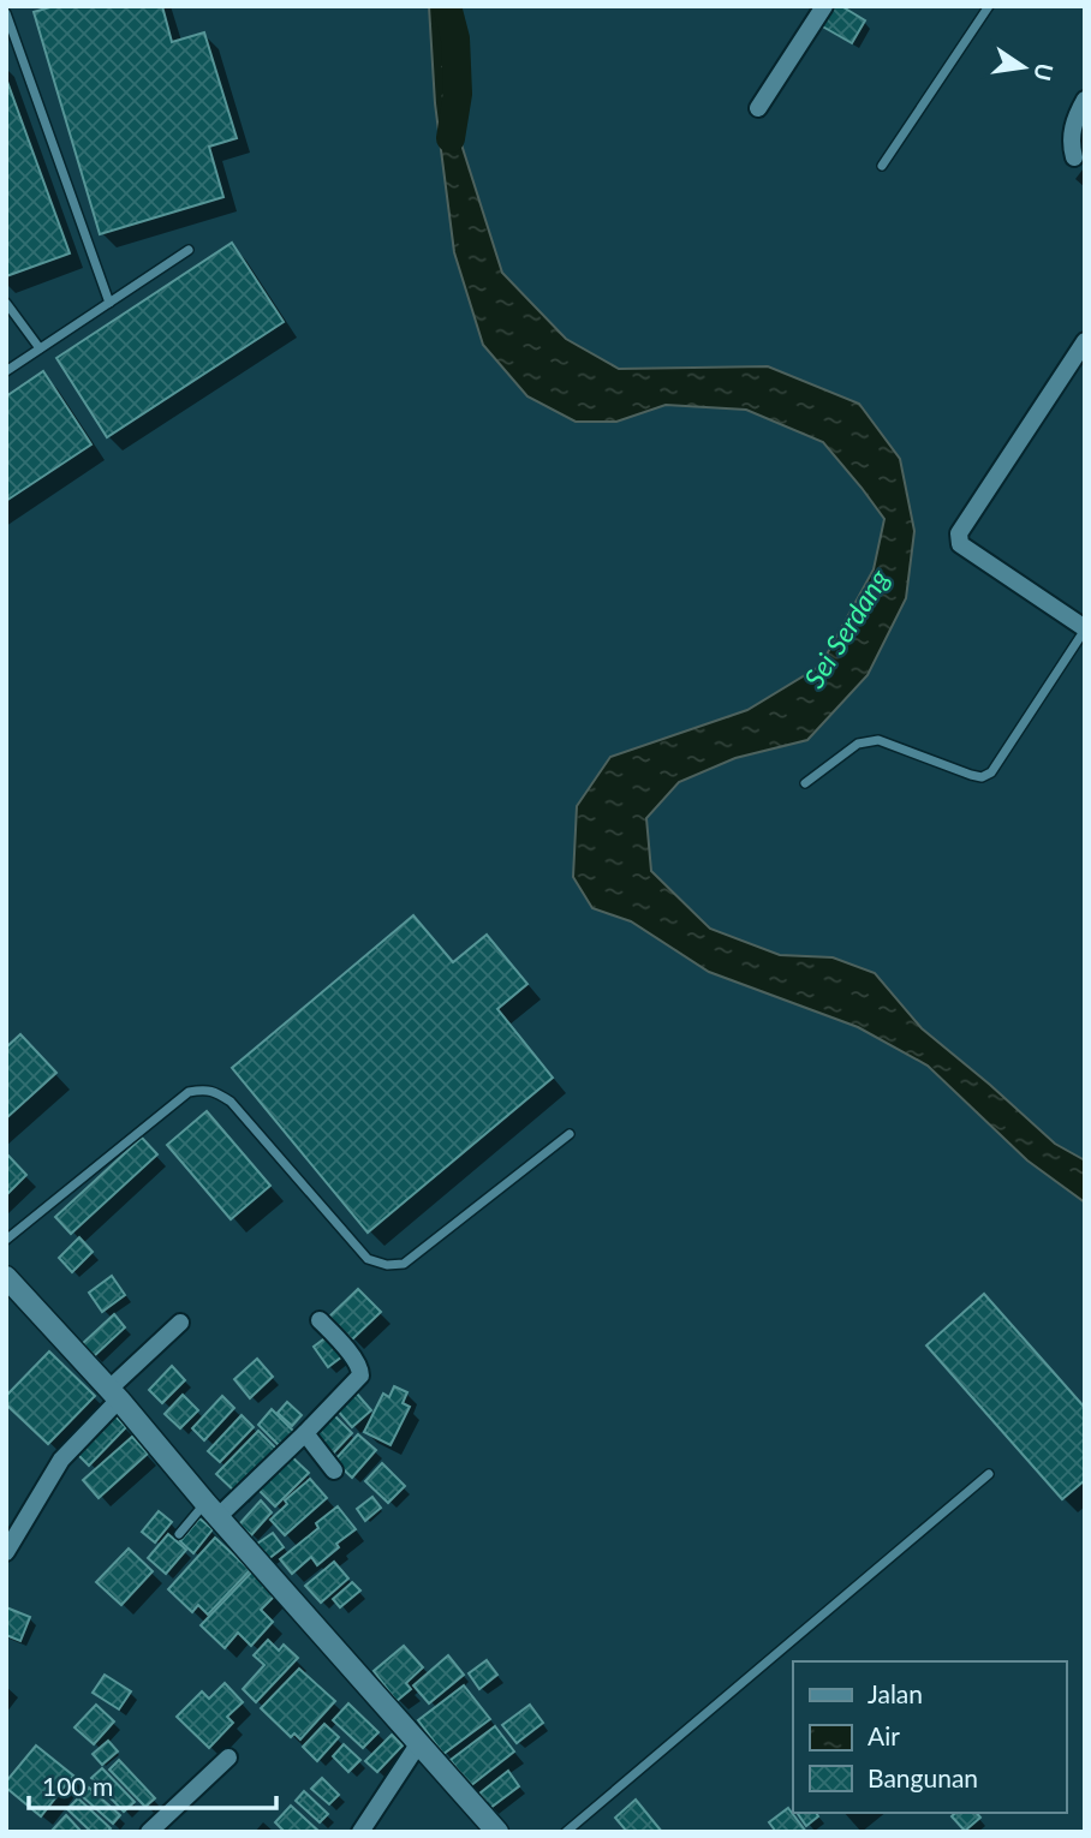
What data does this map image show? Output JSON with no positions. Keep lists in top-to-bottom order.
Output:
{
  "water": ["Sei Serdang"],
  "legend": ["Jalan", "Air", "Bangunan"],
  "scale_bar": "100 m",
  "north": "right"
}
